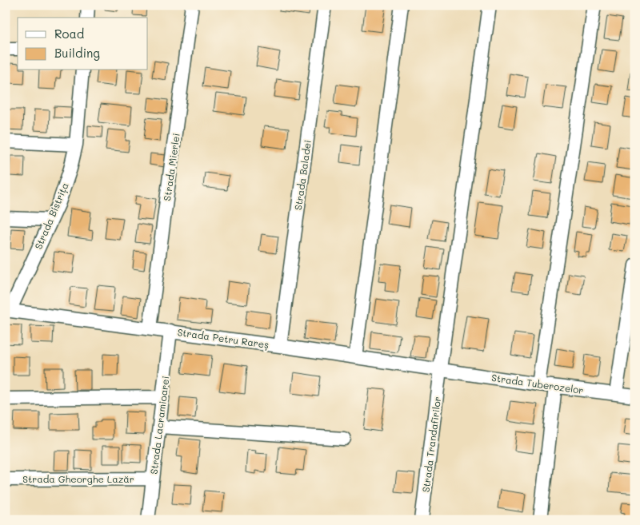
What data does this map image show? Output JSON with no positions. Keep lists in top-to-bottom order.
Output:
{
  "streets": {
    "street": [
      "Strada Mierlei",
      "Strada Baladei",
      "Strada Bistrița",
      "Strada Petru Rareș",
      "Strada Tuberozelor",
      "Strada Lacramioarei",
      "Strada Trandafirilor",
      "Strada Gheorghe Lazăr"
    ]
  },
  "crossings": [
    ["Strada Mierlei", "Strada Petru Rareș"],
    ["Strada Baladei", "Strada Petru Rareș"],
    ["Strada Bistrița", "Strada Petru Rareș"],
    ["Strada Petru Rareș", "Strada Tuberozelor"],
    ["Strada Petru Rareș", "Strada Lacramioarei"],
    ["Strada Petru Rareș", "Strada Trandafirilor"],
    ["Strada Tuberozelor", "Strada Trandafirilor"],
    ["Strada Lacramioarei", "Strada Gheorghe Lazăr"]
  ],
  "legend": ["Road", "Building"]
}
